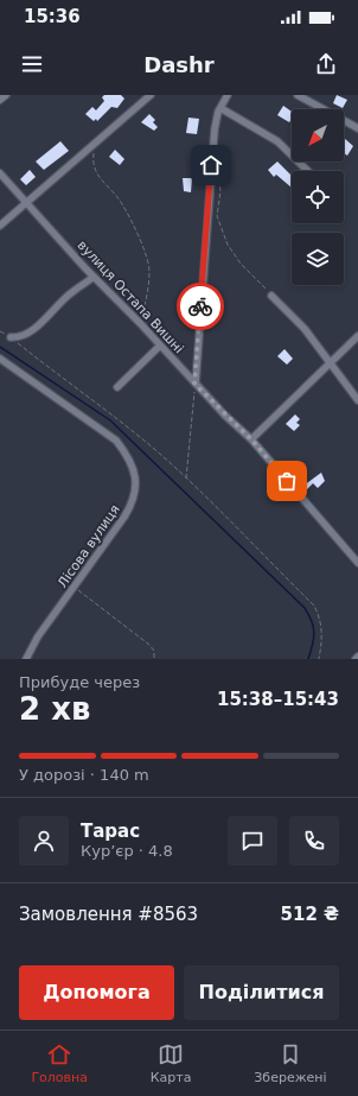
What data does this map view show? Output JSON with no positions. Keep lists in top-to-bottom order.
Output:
{
  "streets": {
    "street": ["вулиця Остапа Вишні", "Лісова вулиця"]
  },
  "north": "bottom left",
  "page": {
    "status": "15:36",
    "header": "Dashr",
    "heading": ["2 хв", "Прибуде через", "15:38–15:43"],
    "panel": [
      "Тарас",
      "Кур’єр · 4.8",
      "Замовлення #8563",
      "512 ₴"
    ],
    "bar": "У дорозі · 140 m",
    "buttons": ["Допомога", "Поділитися"],
    "tabs": ["Головна", "Карта", "Збережені"]
  }
}
